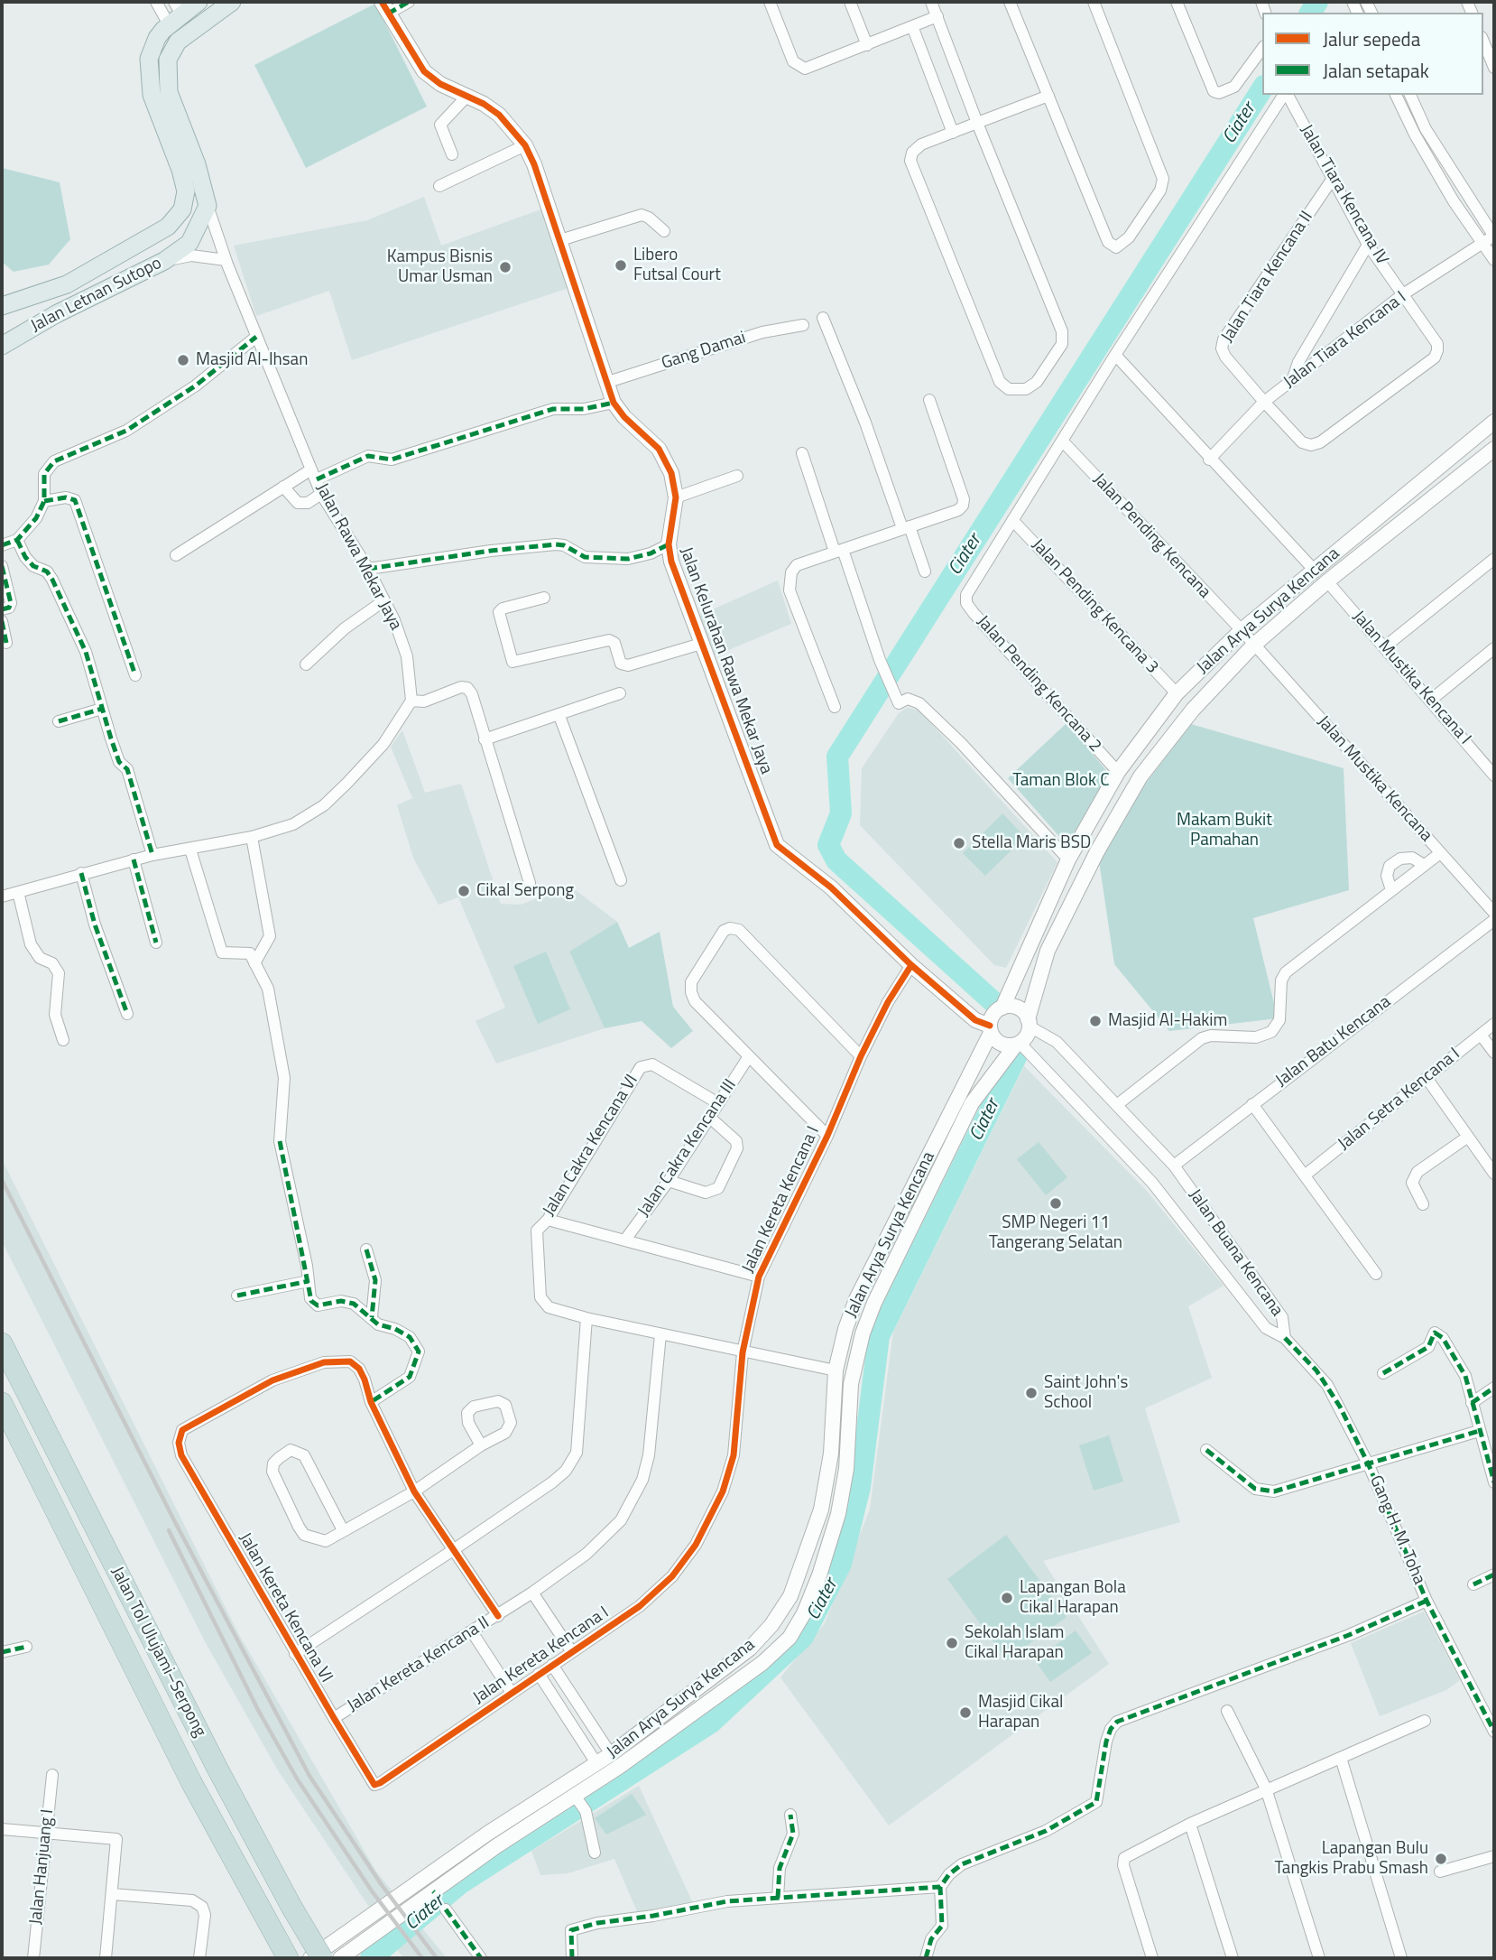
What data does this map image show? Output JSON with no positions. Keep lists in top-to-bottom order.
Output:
{
  "streets": {
    "highway": ["Jalan Tol Ulujami–Serpong"],
    "main road": ["Jalan Letnan Sutopo"],
    "street": [
      "Jalan Tiara Kencana IV",
      "Jalan Tiara Kencana II",
      "Jalan Tiara Kencana I",
      "Gang Damai",
      "Jalan Pending Kencana",
      "Jalan Rawa Mekar Jaya",
      "Jalan Pending Kencana 3",
      "Jalan Arya Surya Kencana",
      "Jalan Kelurahan Rawa Mekar Jaya",
      "Jalan Mustika Kencana I",
      "Jalan Pending Kencana 2",
      "Jalan Mustika Kencana",
      "Jalan Batu Kencana",
      "Jalan Setra Kencana I",
      "Jalan Cakra Kencana VI",
      "Jalan Cakra Kencana III",
      "Jalan Kereta Kencana I",
      "Jalan Buana Kencana",
      "Gang H. M. Toha",
      "Jalan Kereta Kencana VI",
      "Jalan Kereta Kencana II",
      "Jalan Hanjuang I"
    ]
  },
  "crossings": [
    ["Jalan Tiara Kencana IV", "Jalan Tiara Kencana II"],
    ["Jalan Tiara Kencana IV", "Jalan Tiara Kencana I"],
    ["Jalan Tiara Kencana II", "Jalan Tiara Kencana I"],
    ["Jalan Letnan Sutopo", "Jalan Rawa Mekar Jaya"],
    ["Gang Damai", "Jalan Kelurahan Rawa Mekar Jaya"],
    ["Jalan Pending Kencana", "Jalan Arya Surya Kencana"],
    ["Jalan Pending Kencana", "Jalan Mustika Kencana"],
    ["Jalan Pending Kencana 3", "Jalan Arya Surya Kencana"],
    ["Jalan Pending Kencana 3", "Jalan Pending Kencana 2"],
    ["Jalan Arya Surya Kencana", "Jalan Kelurahan Rawa Mekar Jaya"],
    ["Jalan Arya Surya Kencana", "Jalan Mustika Kencana I"],
    ["Jalan Arya Surya Kencana", "Jalan Pending Kencana 2"],
    ["Jalan Arya Surya Kencana", "Jalan Mustika Kencana"],
    ["Jalan Arya Surya Kencana", "Jalan Cakra Kencana VI"],
    ["Jalan Arya Surya Kencana", "Jalan Buana Kencana"],
    ["Jalan Kelurahan Rawa Mekar Jaya", "Jalan Kereta Kencana I"],
    ["Jalan Kelurahan Rawa Mekar Jaya", "Jalan Buana Kencana"],
    ["Jalan Batu Kencana", "Jalan Buana Kencana"],
    ["Jalan Cakra Kencana VI", "Jalan Cakra Kencana III"],
    ["Jalan Cakra Kencana VI", "Jalan Kereta Kencana I"],
    ["Jalan Cakra Kencana VI", "Jalan Kereta Kencana II"],
    ["Jalan Kereta Kencana I", "Jalan Kereta Kencana VI"],
    ["Jalan Buana Kencana", "Gang H. M. Toha"],
    ["Jalan Kereta Kencana VI", "Jalan Kereta Kencana II"]
  ],
  "water": ["Ciater"],
  "parks": ["Taman Blok C", "Makam Bukit Pamahan"],
  "places": [
    "Libero Futsal Court",
    "Kampus Bisnis Umar Usman",
    "Masjid Al-Ihsan",
    "Stella Maris BSD",
    "Cikal Serpong",
    "Masjid Al-Hakim",
    "SMP Negeri 11 Tangerang Selatan",
    "Saint John's School",
    "Lapangan Bola Cikal Harapan",
    "Sekolah Islam Cikal Harapan",
    "Masjid Cikal Harapan",
    "Lapangan Bulu Tangkis Prabu Smash"
  ],
  "legend": ["Jalur sepeda", "Jalan setapak"]
}
